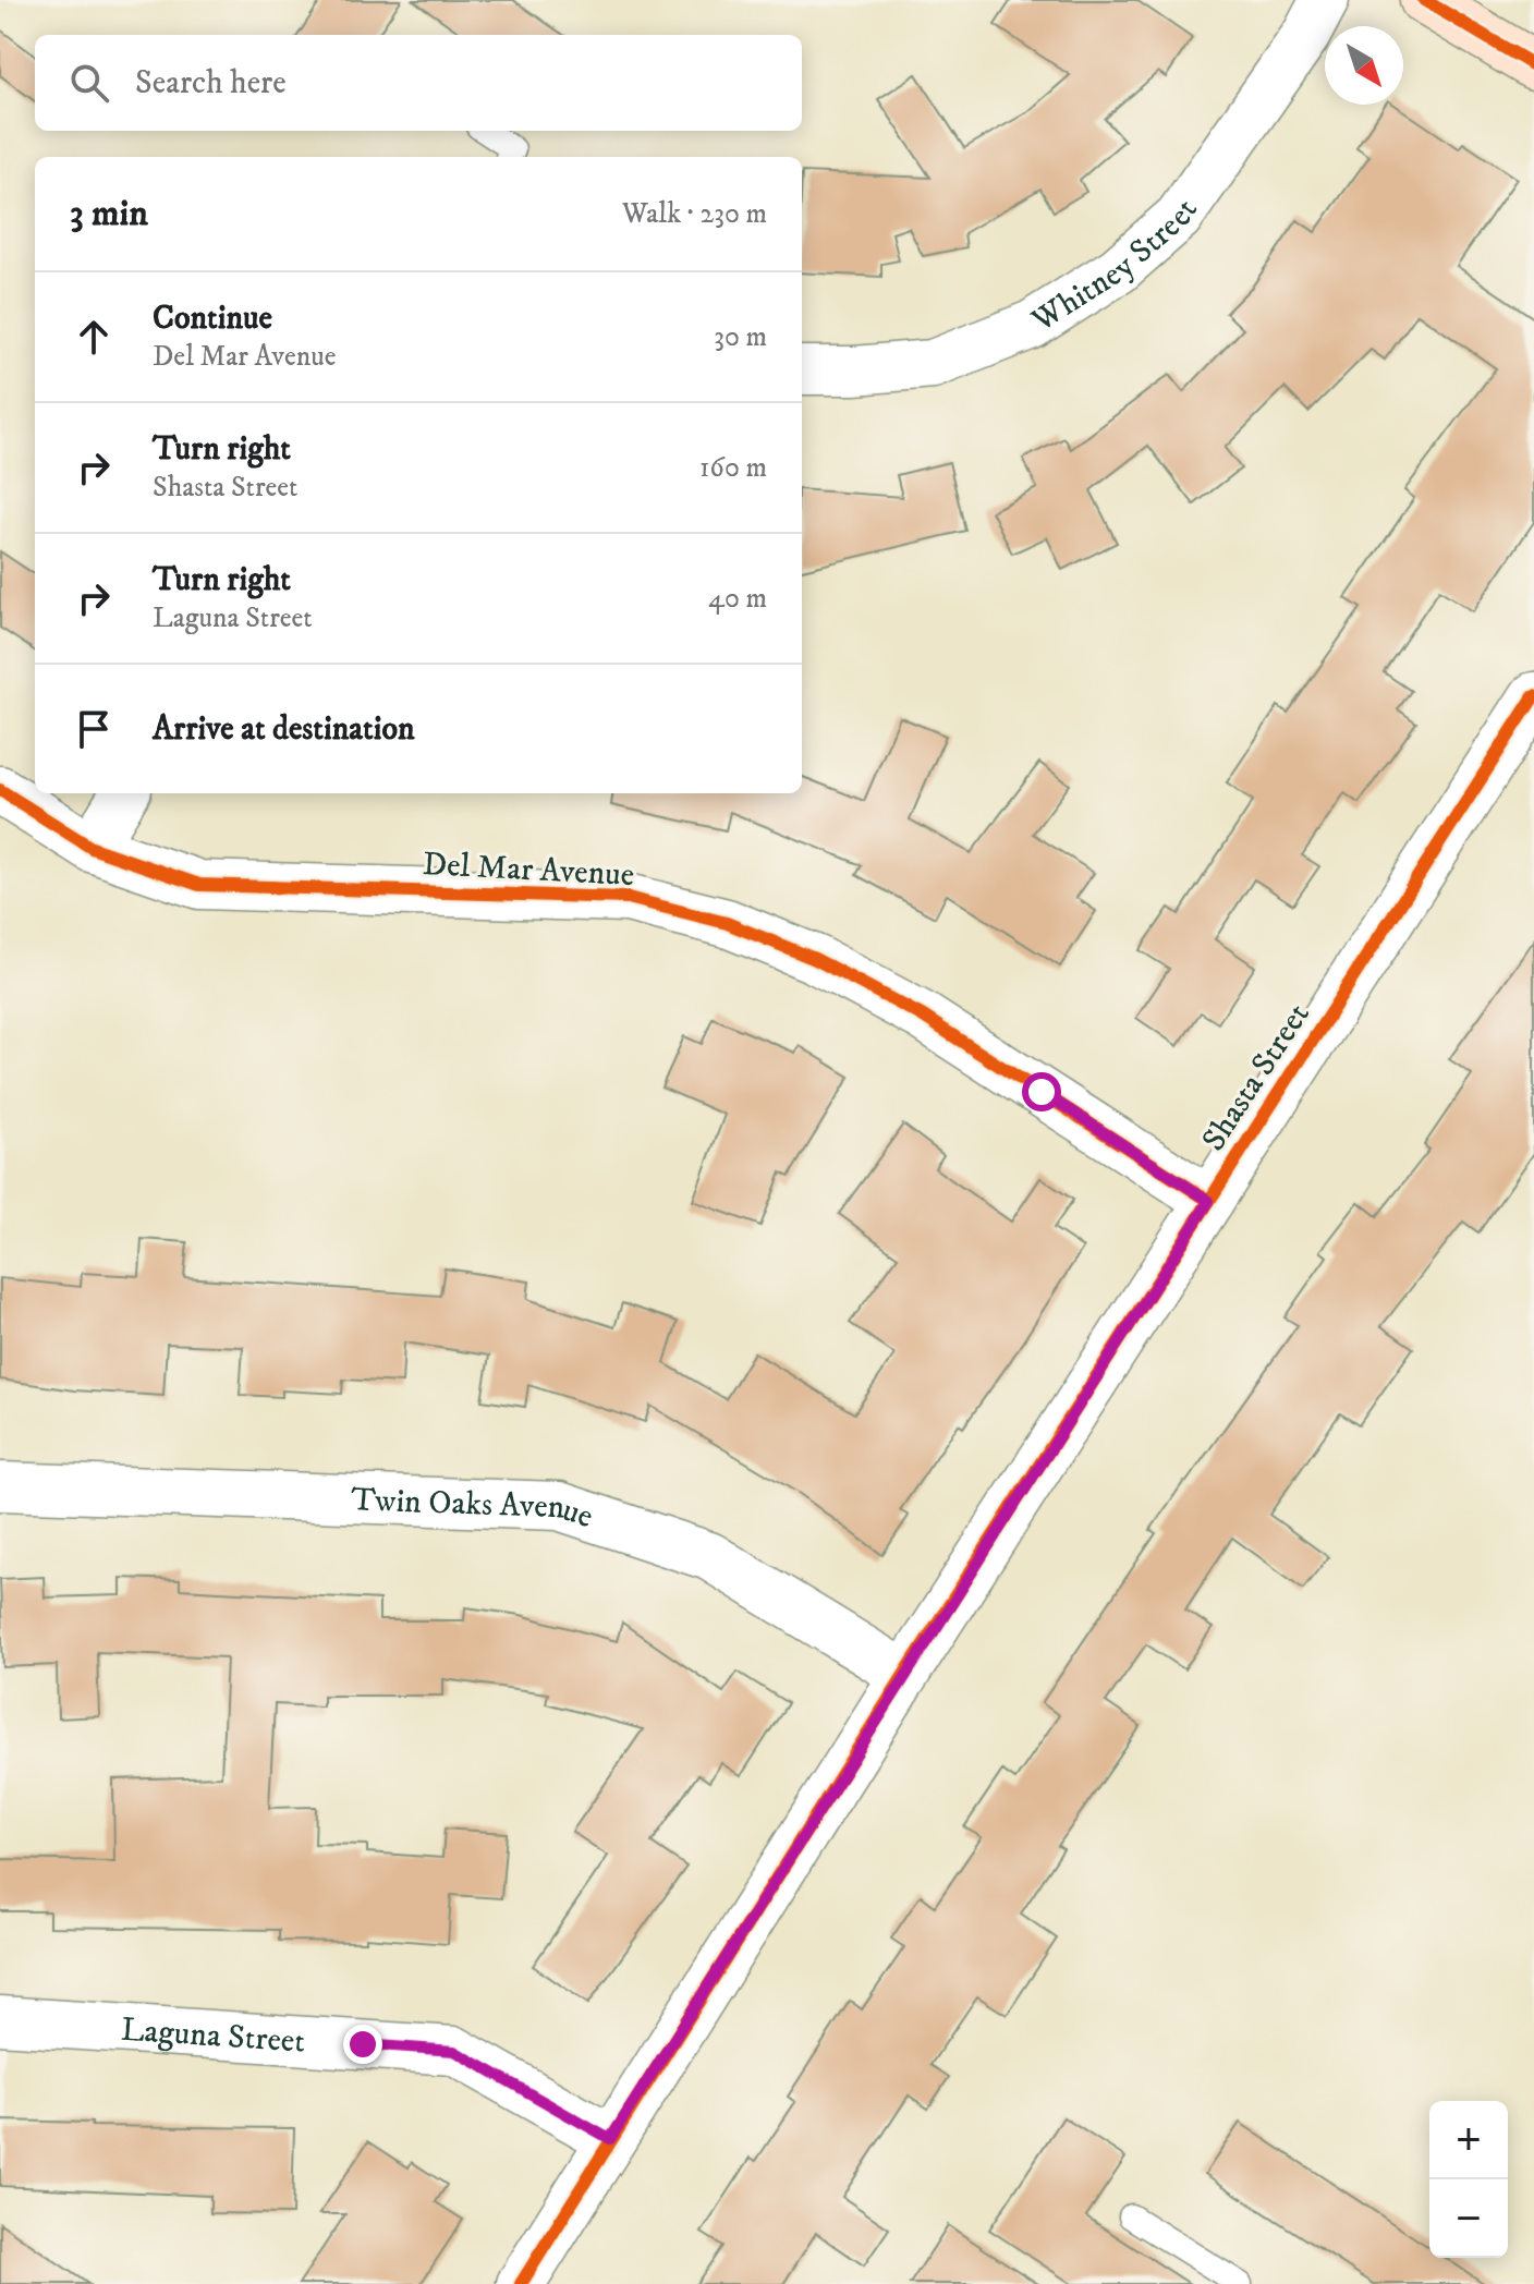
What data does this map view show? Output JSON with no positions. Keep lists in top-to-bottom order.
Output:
{
  "streets": {
    "street": [
      "Whitney Street",
      "Del Mar Avenue",
      "Shasta Street",
      "Twin Oaks Avenue",
      "Laguna Street"
    ]
  },
  "crossings": [
    ["Del Mar Avenue", "Shasta Street"],
    ["Shasta Street", "Twin Oaks Avenue"],
    ["Shasta Street", "Laguna Street"]
  ],
  "north": "bottom right",
  "page": {
    "search": "Search here",
    "heading": ["3 min", "Walk · 230 m"],
    "list": [
      ["Continue", "Del Mar Avenue", "30 m"],
      ["Turn right", "Shasta Street", "160 m"],
      ["Turn right", "Laguna Street", "40 m"],
      "Arrive at destination"
    ],
    "map_buttons": ["+", "−"]
  }
}
